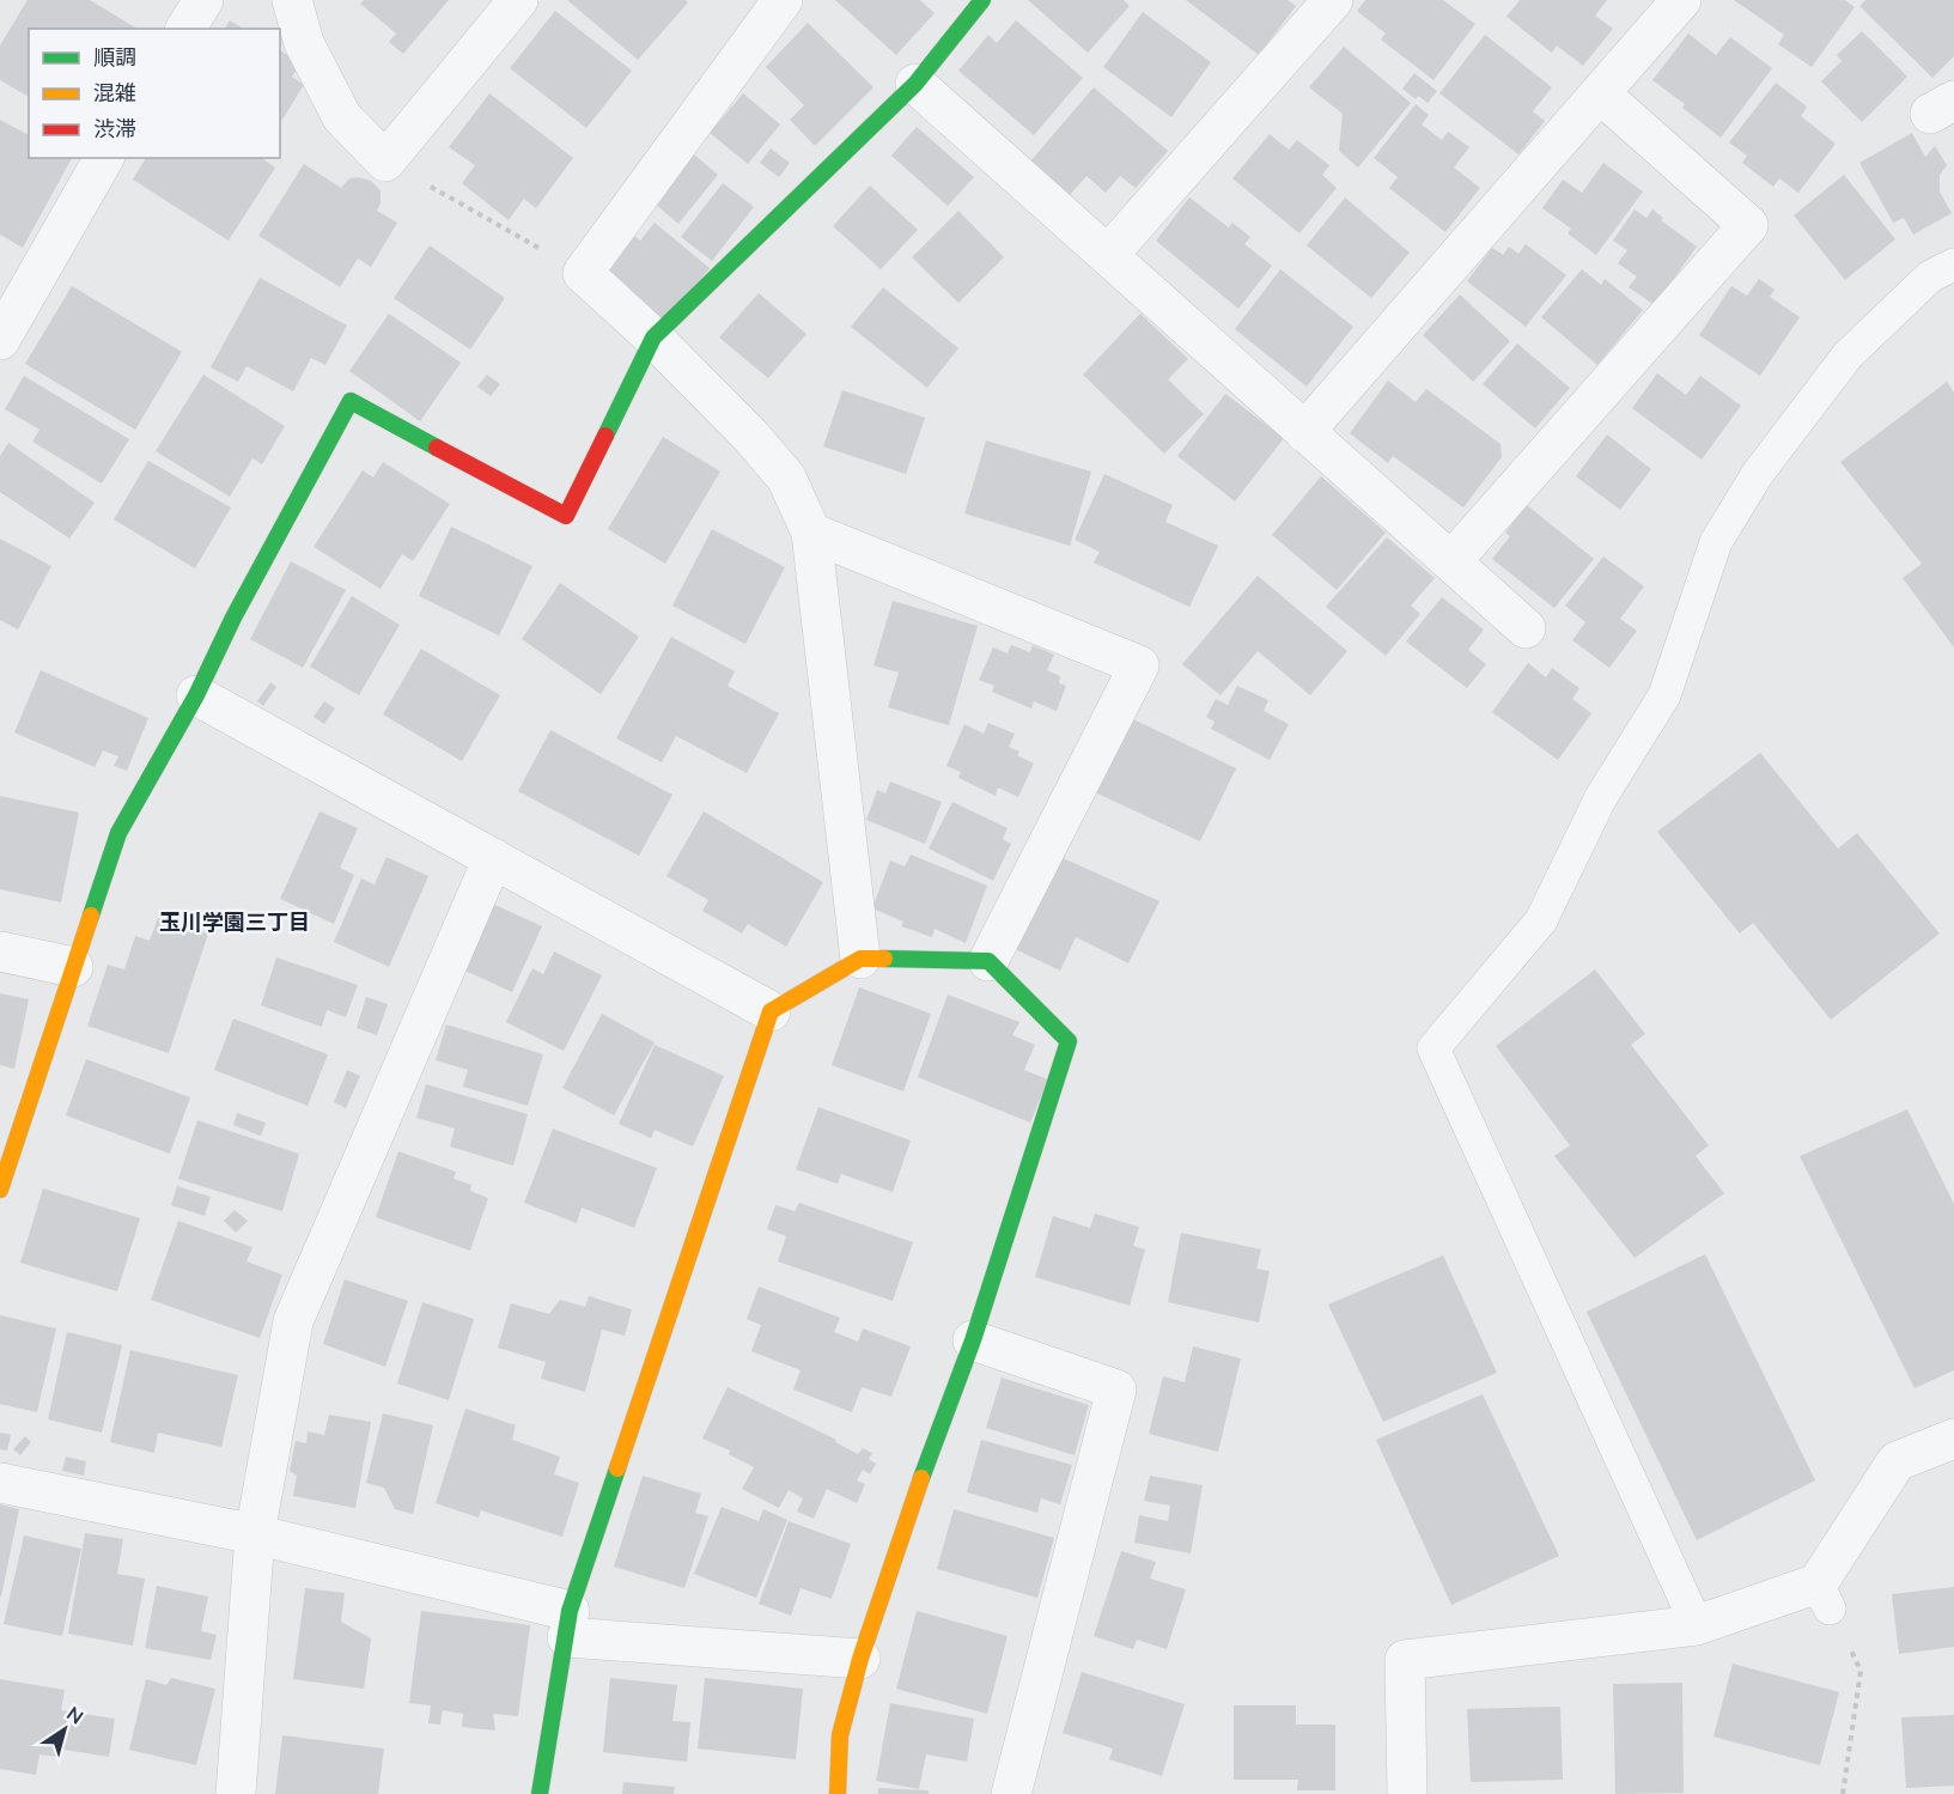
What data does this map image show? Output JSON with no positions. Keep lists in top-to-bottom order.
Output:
{
  "districts": ["玉川学園三丁目"],
  "legend": ["順調", "混雑", "渋滞"],
  "north": "top right"
}
